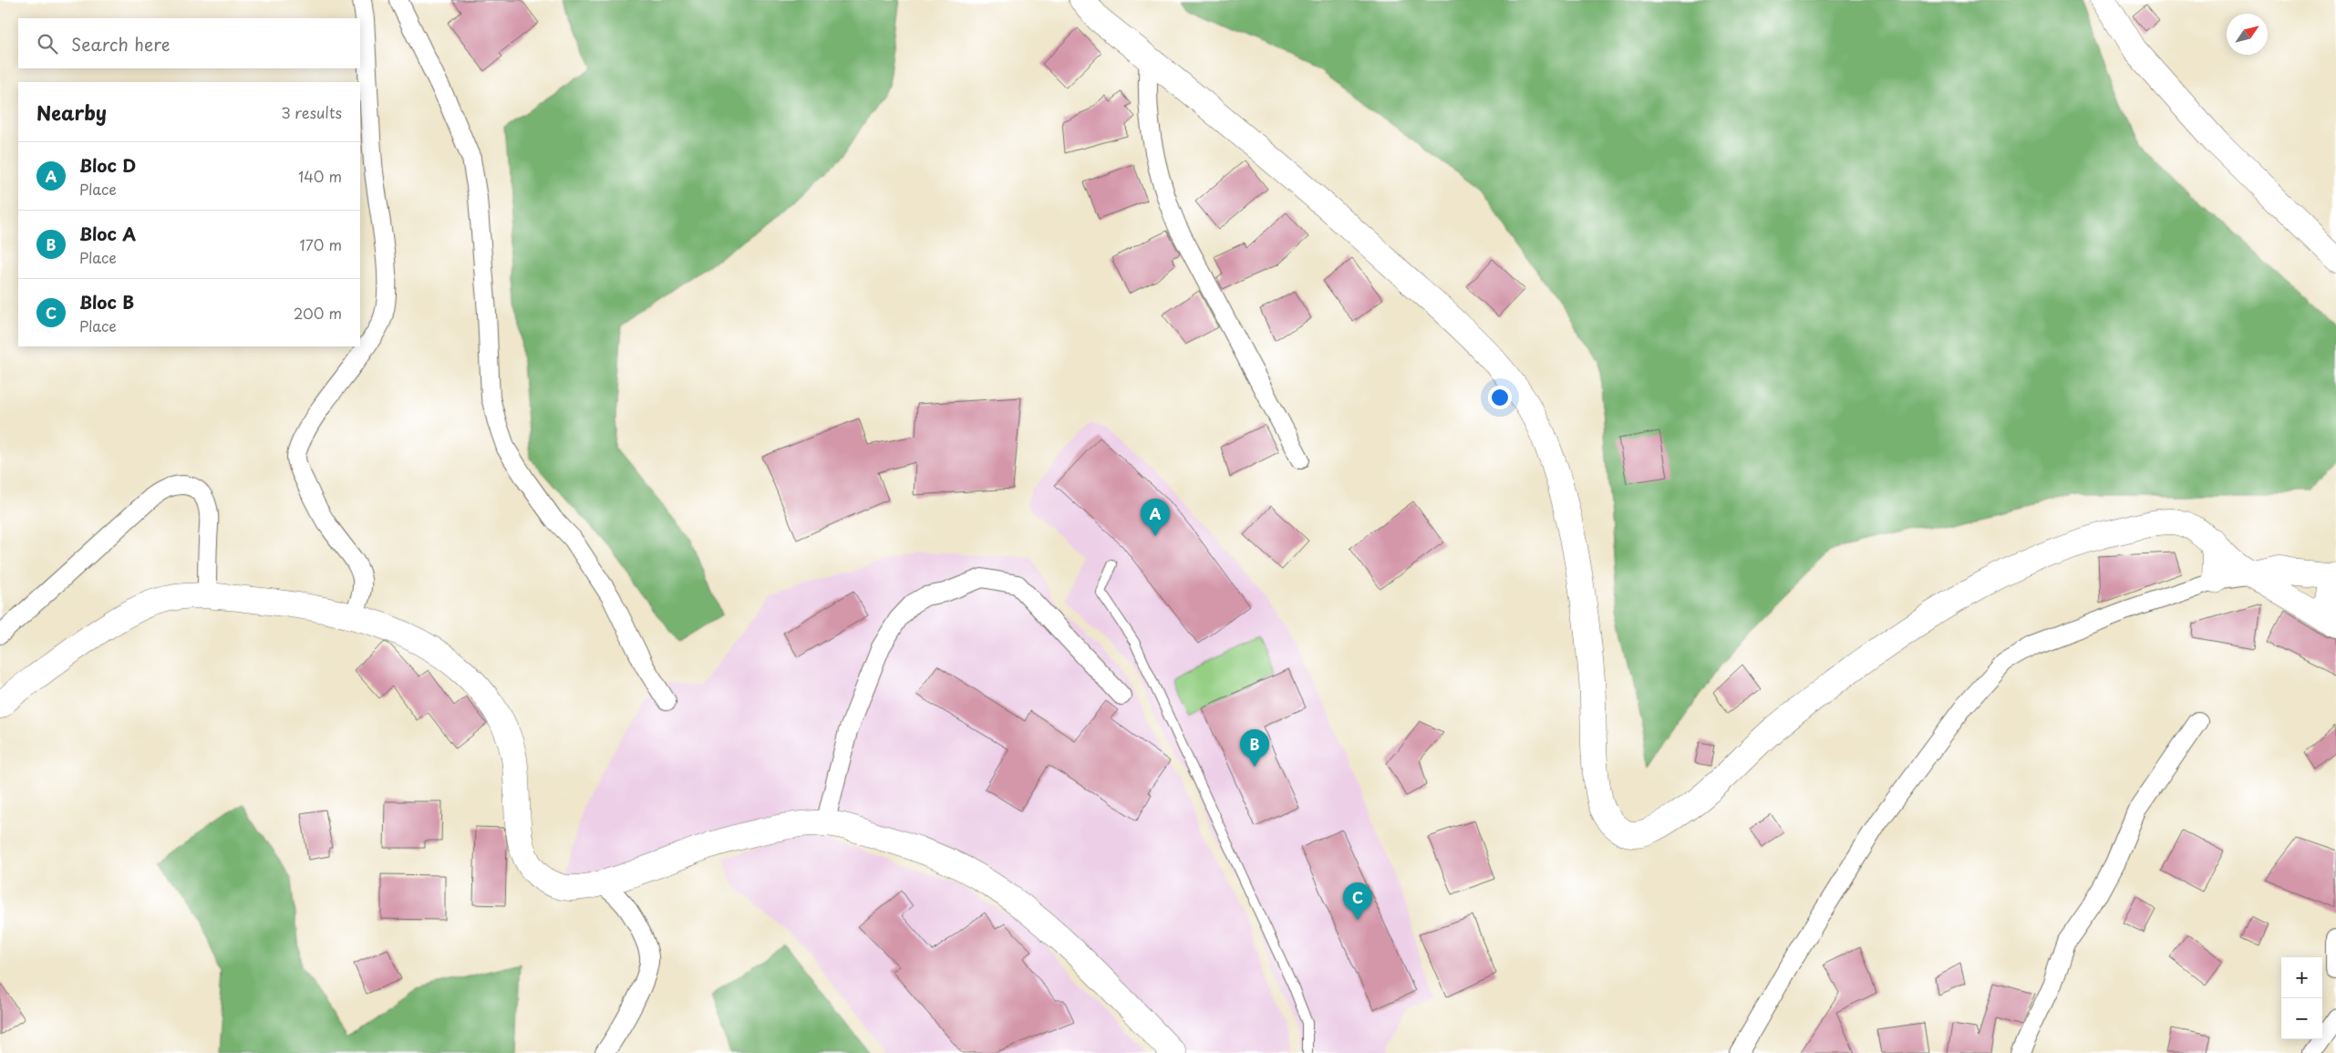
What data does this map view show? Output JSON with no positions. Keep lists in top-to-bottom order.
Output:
{
  "north": "top right",
  "page": {
    "search": "Search here",
    "heading": ["Nearby", "3 results"],
    "list": [
      {
        "mark": "A",
        "name": "Bloc D",
        "note": "Place",
        "value": "140 m"
      },
      {
        "mark": "B",
        "name": "Bloc A",
        "note": "Place",
        "value": "170 m"
      },
      {
        "mark": "C",
        "name": "Bloc B",
        "note": "Place",
        "value": "200 m"
      }
    ],
    "pins": ["A", "B", "C"],
    "map_buttons": ["+", "−"]
  }
}
